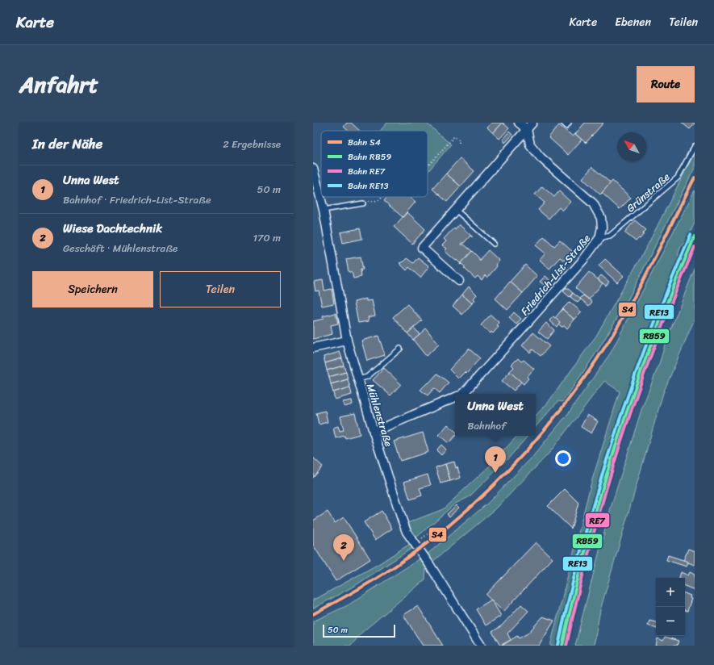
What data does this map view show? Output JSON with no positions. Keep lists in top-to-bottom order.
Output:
{
  "streets": {
    "street": ["Friedrich-List-Straße", "Mühlenstraße"],
    "lane": ["Grünstraße"]
  },
  "crossings": [
    ["Grünstraße", "Friedrich-List-Straße"],
    ["Friedrich-List-Straße", "Mühlenstraße"]
  ],
  "lines": [
    "rail line S4",
    "rail line RE13",
    "rail line RB59",
    "rail line RE7"
  ],
  "legend": [
    "Bahn S4",
    "Bahn RB59",
    "Bahn RE7",
    "Bahn RE13"
  ],
  "scale_bar": "50 m",
  "north": "top left",
  "page": {
    "header": "Karte",
    "nav": ["Karte", "Ebenen", "Teilen"],
    "title": "Anfahrt",
    "buttons": [
      "Route",
      ["Speichern", "Teilen"]
    ],
    "heading": ["In der Nähe", "2 Ergebnisse"],
    "list": [
      {
        "mark": "1",
        "name": "Unna West",
        "note": "Bahnhof · Friedrich-List-Straße",
        "value": "50 m"
      },
      {
        "mark": "2",
        "name": "Wiese Dachtechnik",
        "note": "Geschäft · Mühlenstraße",
        "value": "170 m"
      }
    ],
    "popup": ["Unna West", "Bahnhof"],
    "pins": ["1", "2"],
    "map_buttons": ["+", "−"],
    "scale": "50 m"
  }
}
